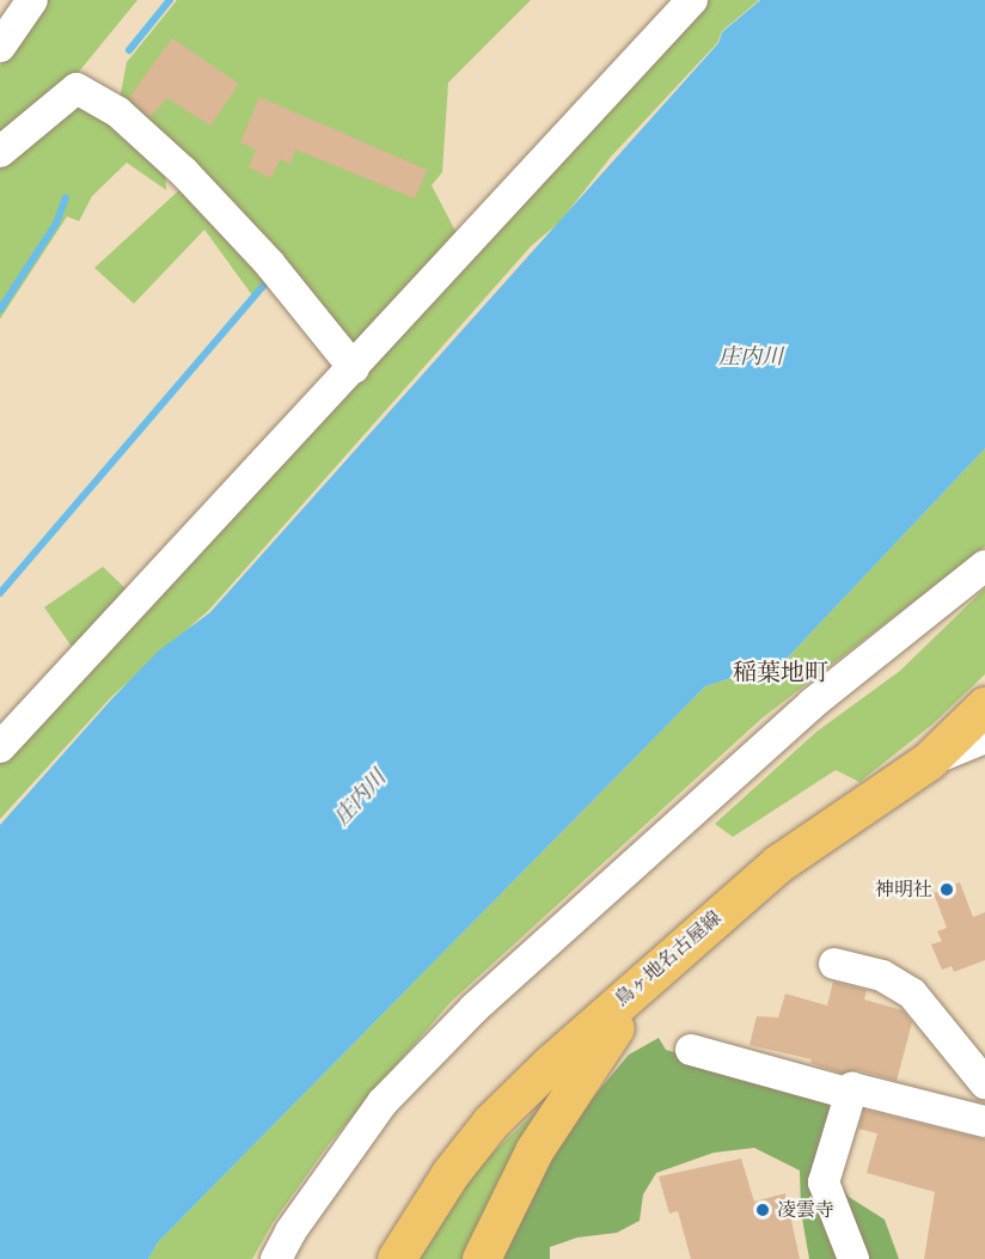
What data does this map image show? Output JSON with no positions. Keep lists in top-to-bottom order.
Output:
{
  "streets": {
    "main road": ["鳥ヶ地名古屋線"]
  },
  "districts": ["稲葉地町"],
  "water": ["庄内川"],
  "places": ["神明社", "凌雲寺"]
}
